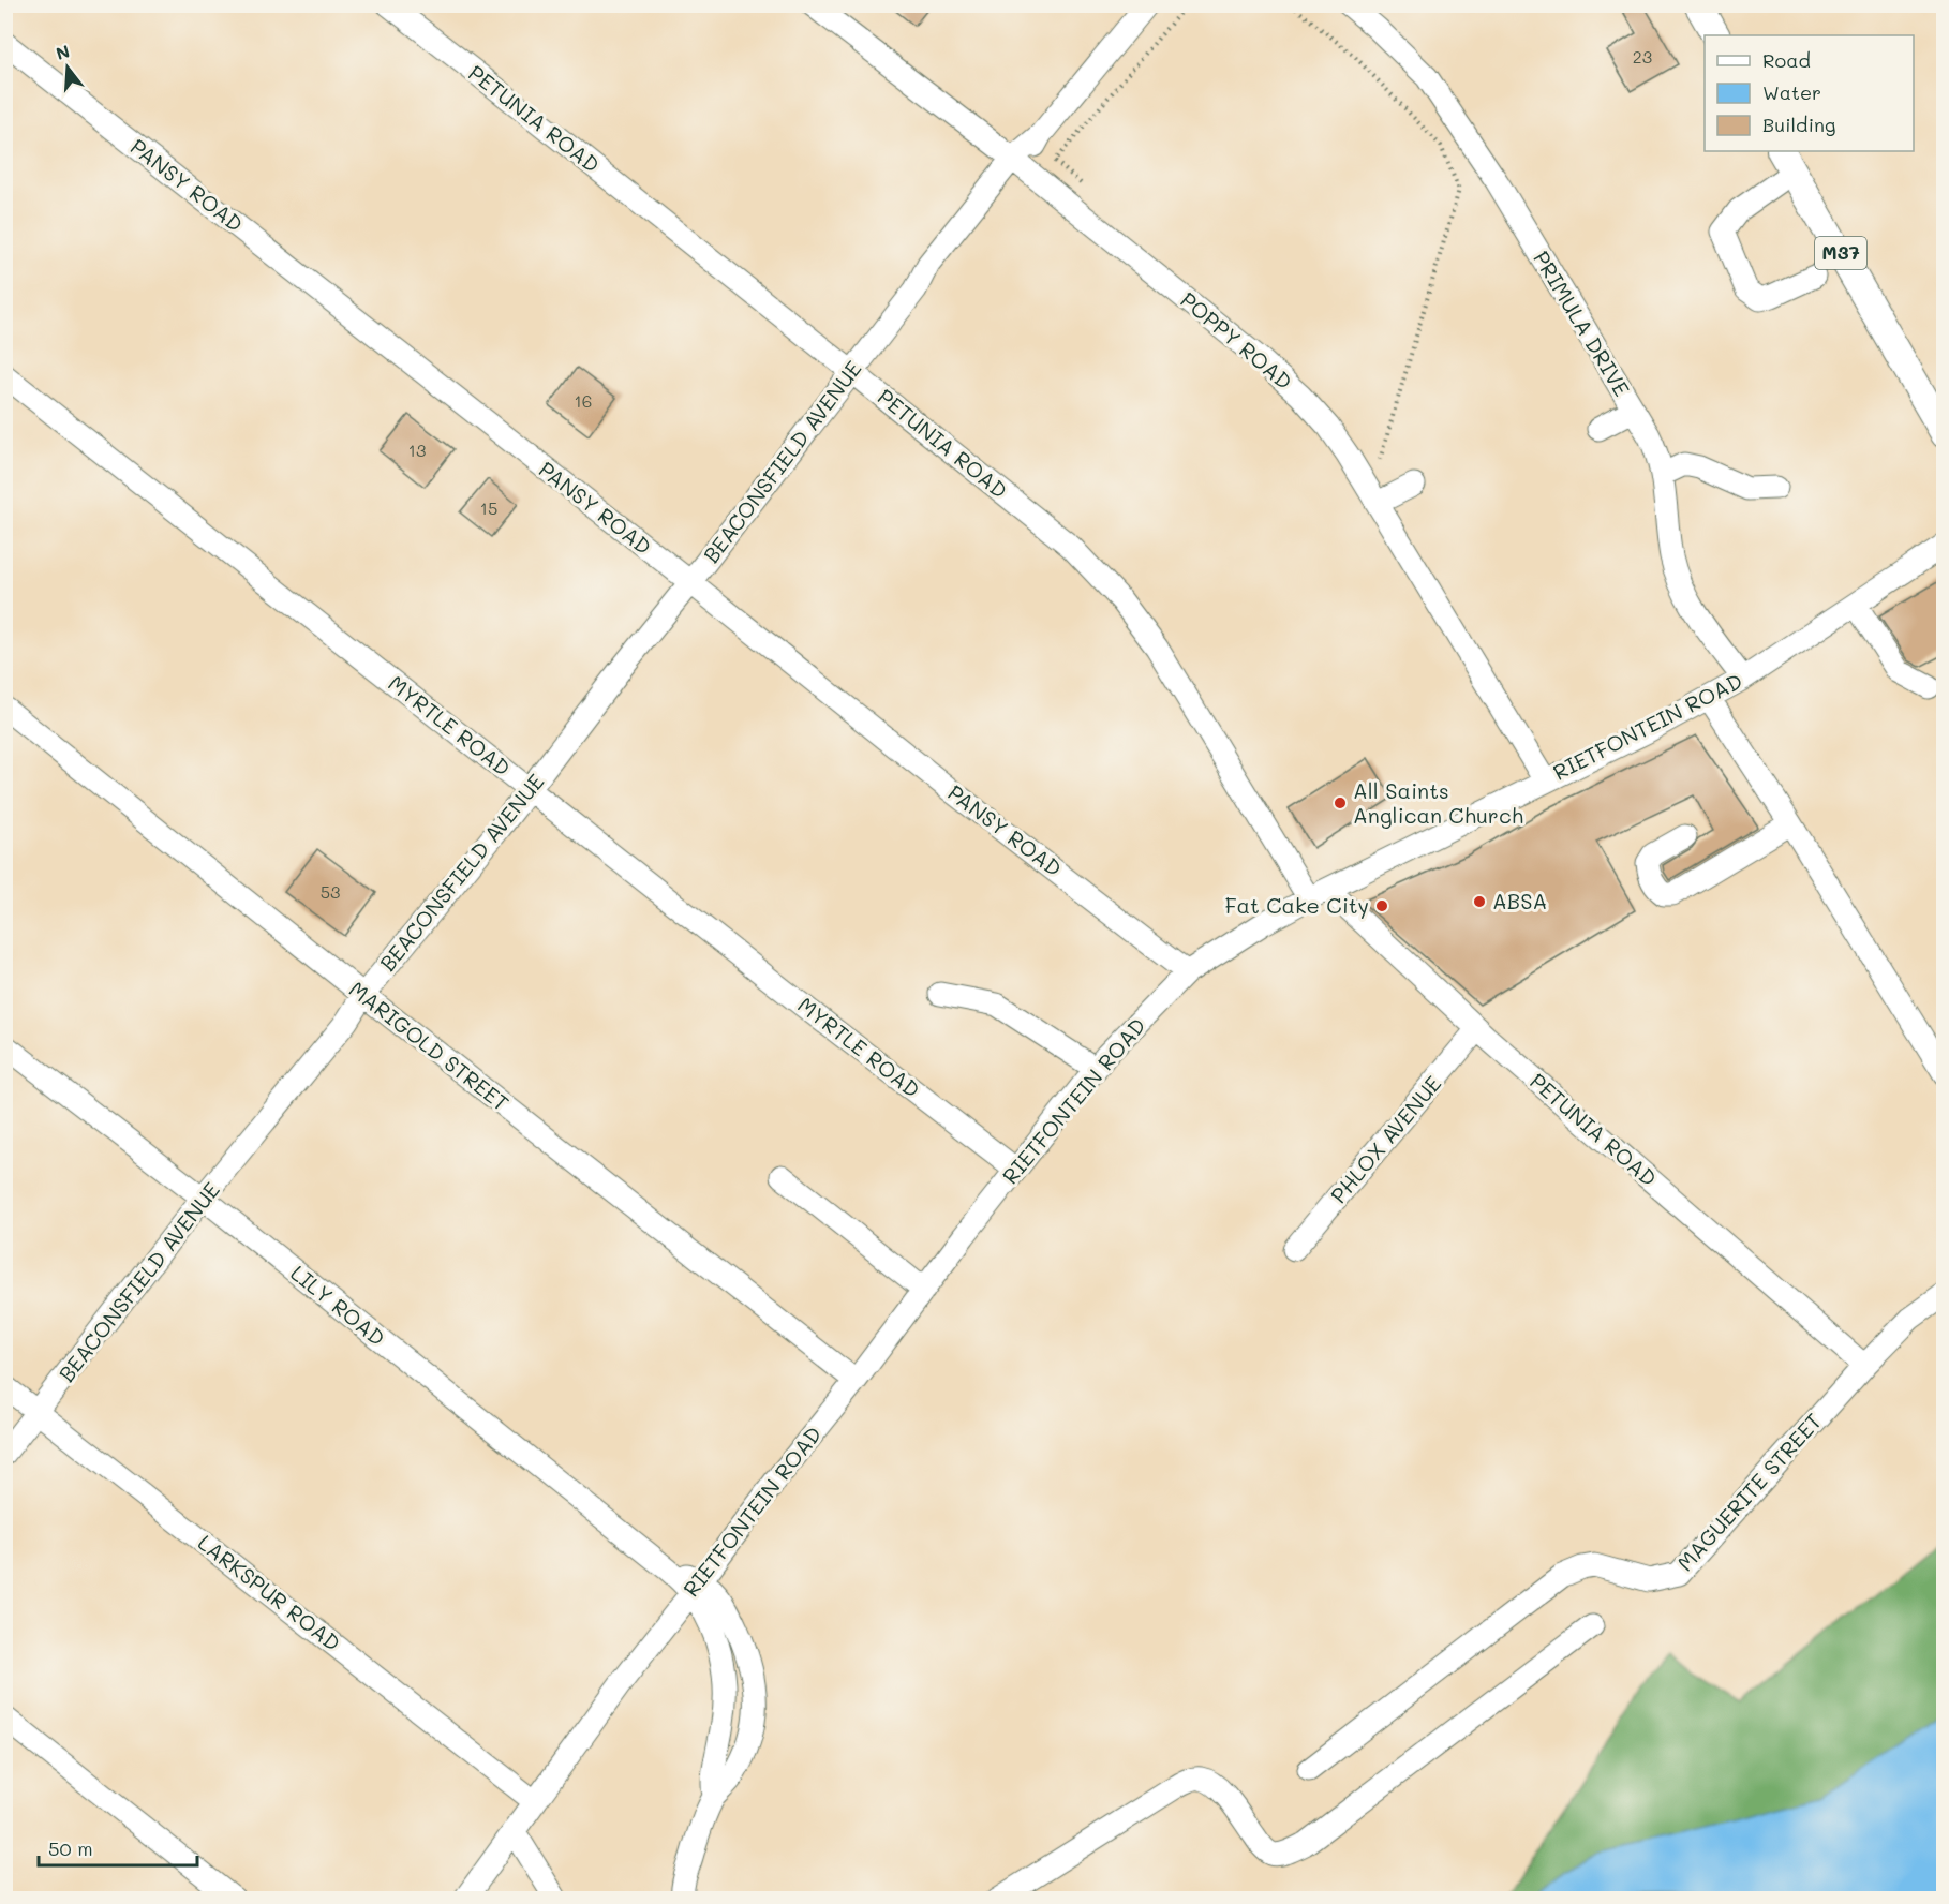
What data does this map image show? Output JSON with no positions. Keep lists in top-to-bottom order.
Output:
{
  "streets": {
    "main road": ["M37"],
    "street": [
      "PETUNIA ROAD",
      "PANSY ROAD",
      "PRIMULA DRIVE",
      "POPPY ROAD",
      "BEACONSFIELD AVENUE",
      "MYRTLE ROAD",
      "RIETFONTEIN ROAD",
      "MARIGOLD STREET",
      "PHLOX AVENUE",
      "LILY ROAD",
      "MAGUERITE STREET",
      "LARKSPUR ROAD"
    ]
  },
  "crossings": [
    ["PETUNIA ROAD", "BEACONSFIELD AVENUE"],
    ["PETUNIA ROAD", "RIETFONTEIN ROAD"],
    ["PETUNIA ROAD", "PHLOX AVENUE"],
    ["PETUNIA ROAD", "MAGUERITE STREET"],
    ["PANSY ROAD", "BEACONSFIELD AVENUE"],
    ["PANSY ROAD", "RIETFONTEIN ROAD"],
    ["PRIMULA DRIVE", "RIETFONTEIN ROAD"],
    ["POPPY ROAD", "BEACONSFIELD AVENUE"],
    ["POPPY ROAD", "RIETFONTEIN ROAD"],
    ["BEACONSFIELD AVENUE", "MYRTLE ROAD"],
    ["BEACONSFIELD AVENUE", "MARIGOLD STREET"],
    ["BEACONSFIELD AVENUE", "LILY ROAD"],
    ["BEACONSFIELD AVENUE", "LARKSPUR ROAD"],
    ["MYRTLE ROAD", "RIETFONTEIN ROAD"],
    ["RIETFONTEIN ROAD", "MARIGOLD STREET"],
    ["RIETFONTEIN ROAD", "LILY ROAD"],
    ["RIETFONTEIN ROAD", "LARKSPUR ROAD"]
  ],
  "places": ["All Saints Anglican Church", "ABSA", "Fat Cake City"],
  "house_numbers": [
    "23",
    "16",
    "13",
    "15",
    "53"
  ],
  "legend": ["Road", "Water", "Building"],
  "scale_bar": "50 m",
  "north": "top"
}
